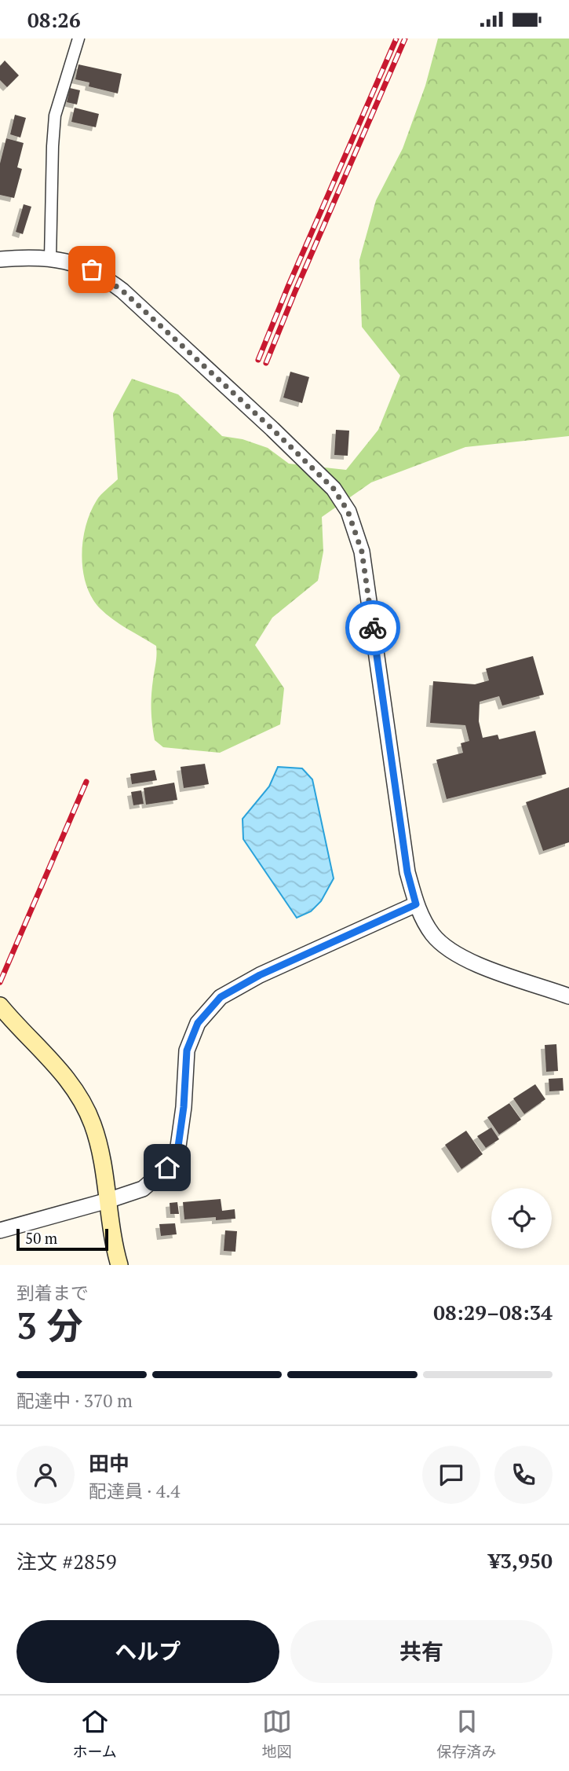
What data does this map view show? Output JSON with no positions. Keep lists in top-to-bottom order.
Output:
{
  "scale_bar": "50 m",
  "page": {
    "status": "08:26",
    "scale": "50 m",
    "heading": ["3 分", "到着まで", "08:29–08:34"],
    "panel": [
      "田中",
      "配達員 · 4.4",
      "注文 #2859",
      "¥3,950"
    ],
    "bar": "配達中 · 370 m",
    "buttons": ["ヘルプ", "共有"],
    "tabs": ["ホーム", "地図", "保存済み"]
  }
}
